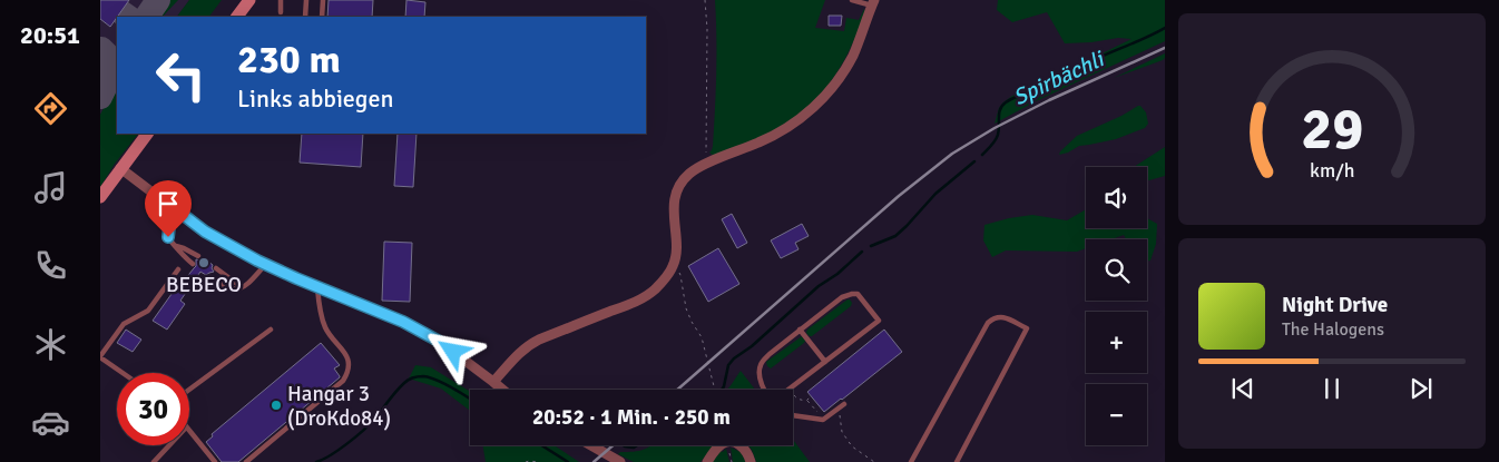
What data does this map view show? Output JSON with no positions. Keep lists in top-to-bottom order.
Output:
{
  "water": ["Spirbächli"],
  "places": ["BEBECO", "Hangar 3 (DroKdo84)"],
  "page": {
    "tabs": "20:51",
    "turn": ["230 m", "Links abbiegen"],
    "map_buttons": ["+", "−"],
    "song": ["Night Drive", "The Halogens"],
    "limit": "30",
    "trip": "20:52 · 1 Min. · 250 m",
    "gauge": ["29", "km/h"]
  }
}
